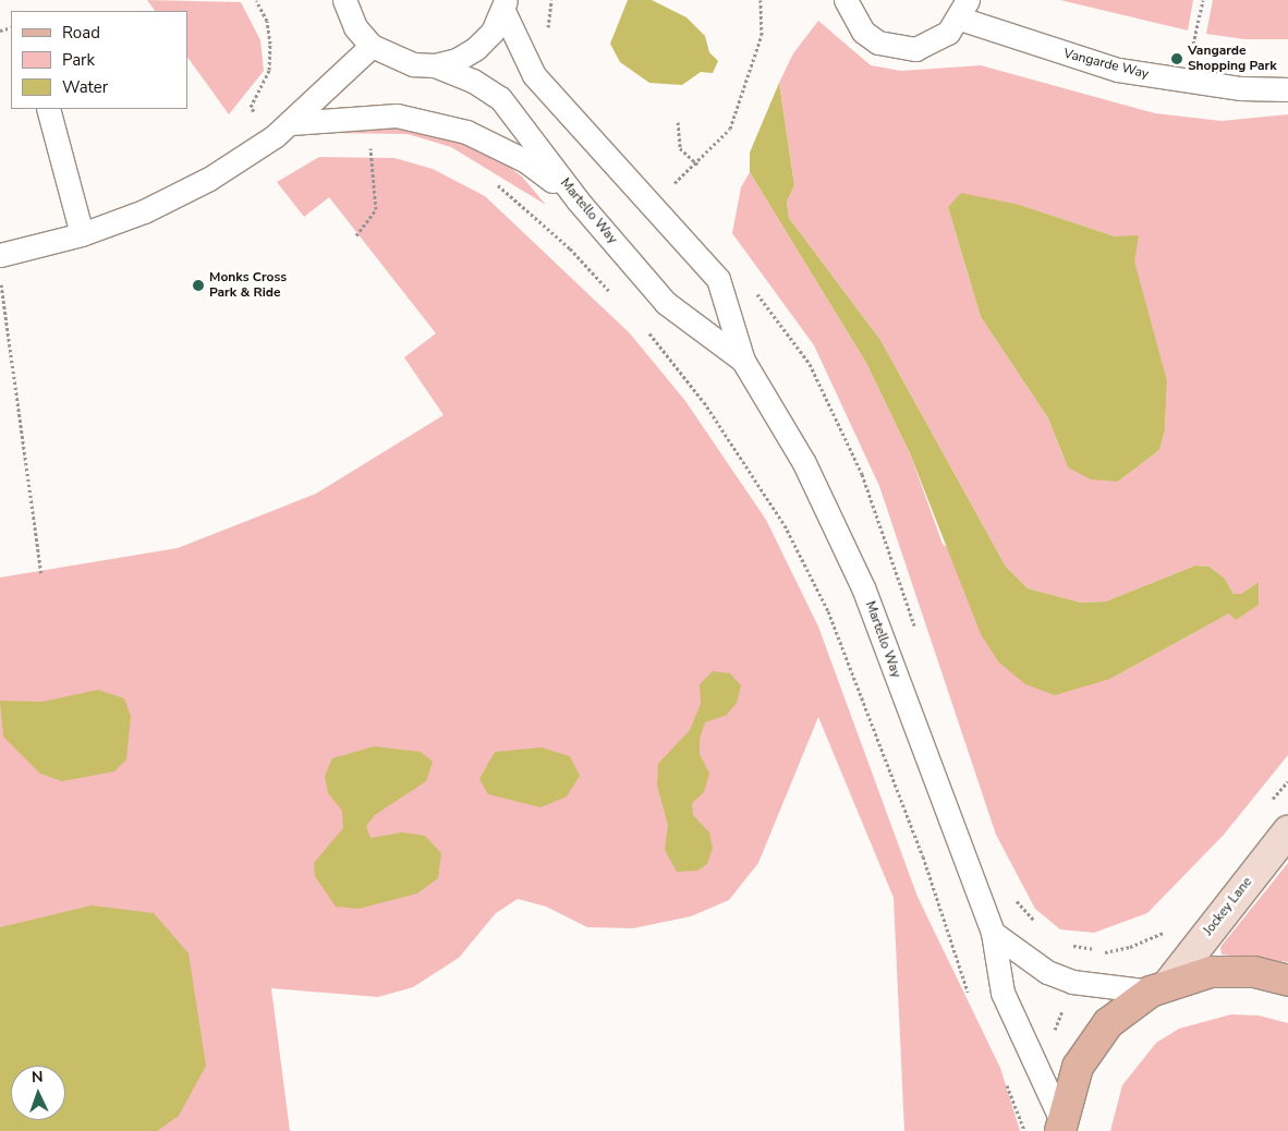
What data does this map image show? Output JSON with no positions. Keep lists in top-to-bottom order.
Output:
{
  "streets": {
    "street": ["Jockey Lane"],
    "lane": ["Vangarde Way", "Martello Way"]
  },
  "places": ["Vangarde Shopping Park", "Monks Cross Park & Ride"],
  "legend": ["Road", "Park", "Water"],
  "north": "top"
}
